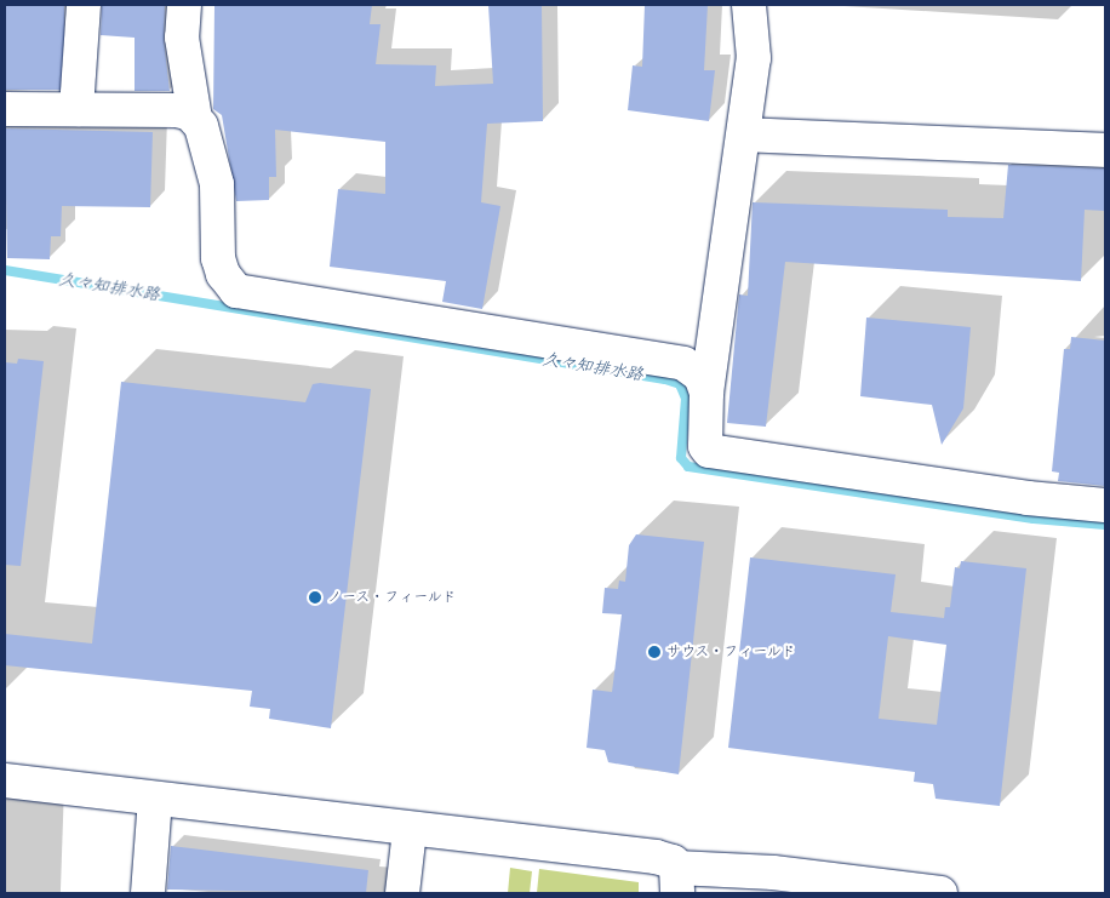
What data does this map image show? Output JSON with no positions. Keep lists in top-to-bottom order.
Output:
{
  "water": ["久々知排水路"],
  "places": ["ノース・フィールド", "サウス・フィールド"]
}
